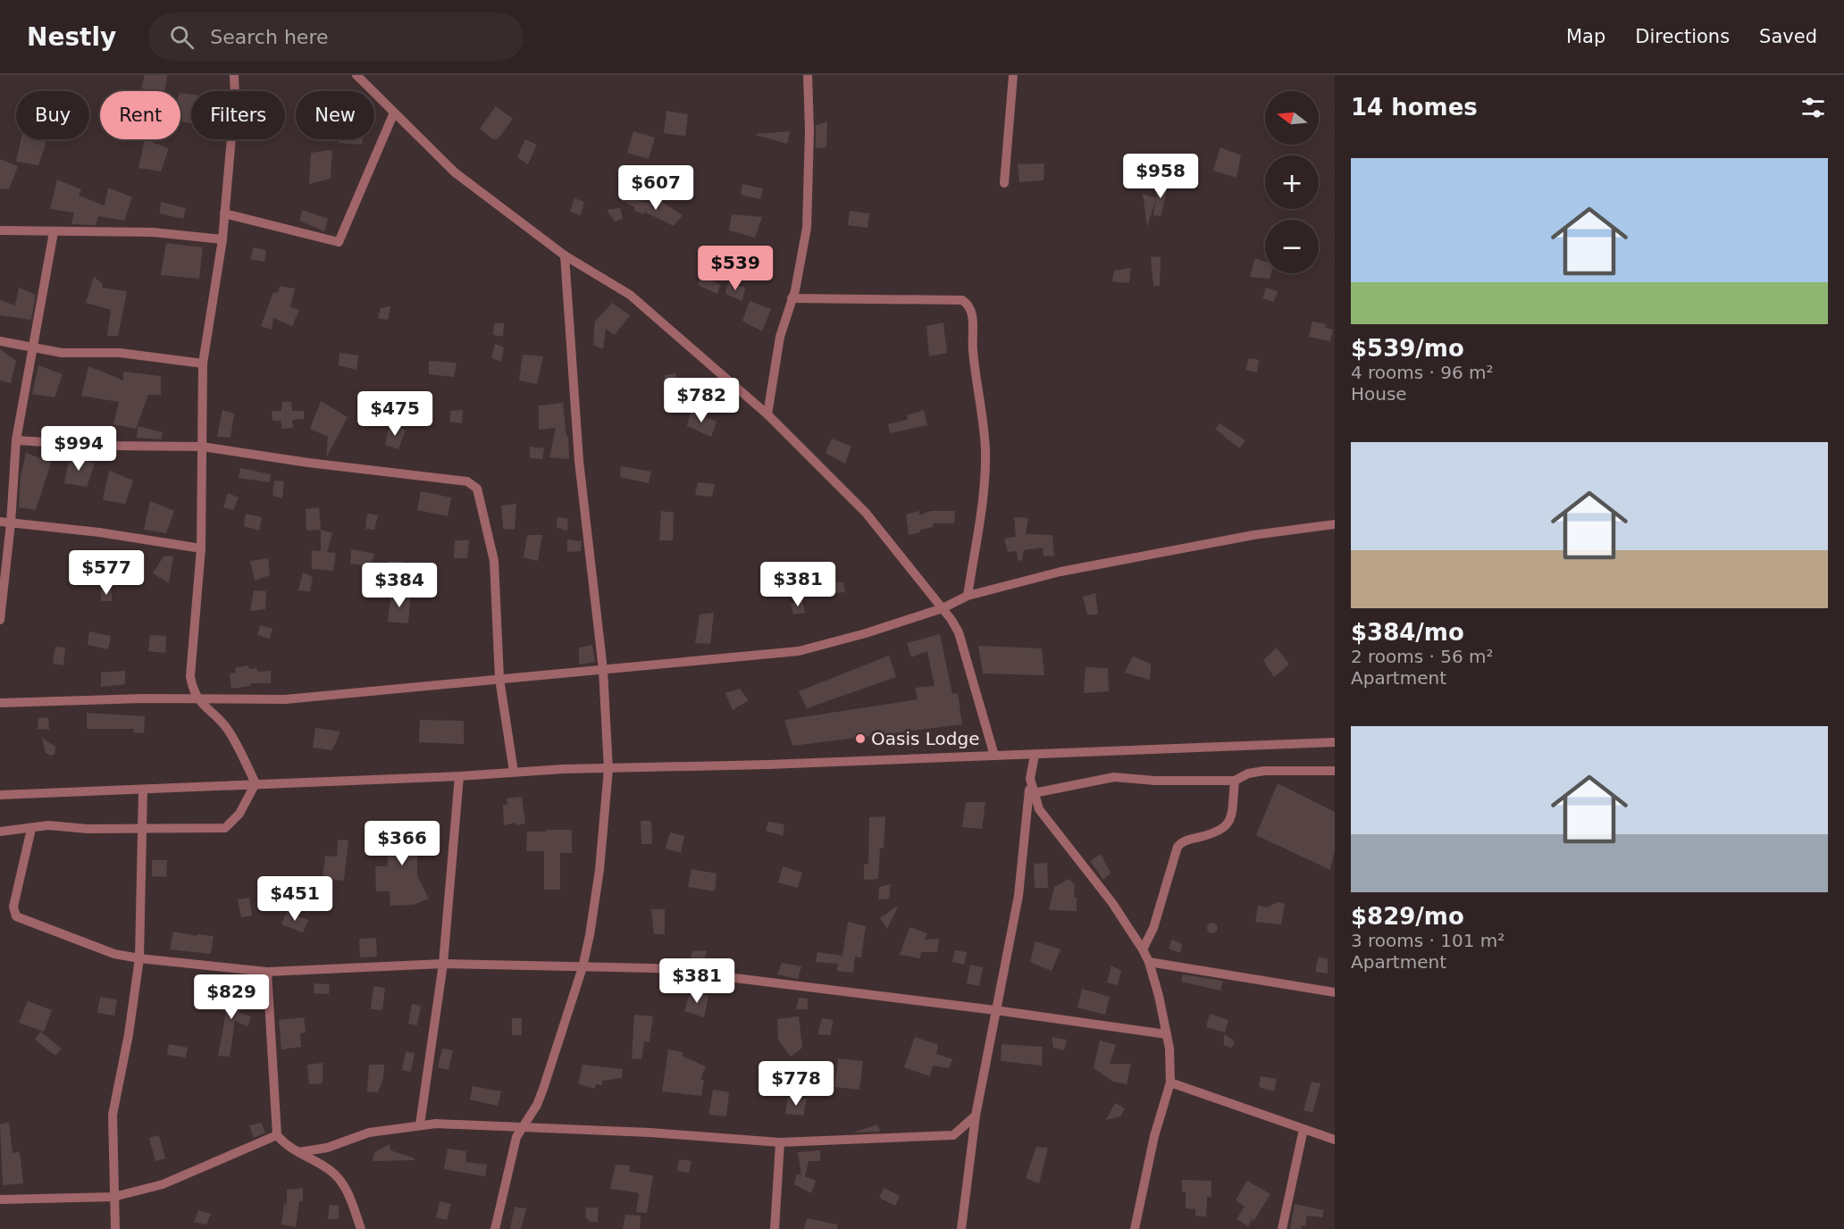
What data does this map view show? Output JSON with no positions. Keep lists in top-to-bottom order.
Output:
{
  "places": ["Oasis Lodge"],
  "north": "left",
  "page": {
    "header": "Nestly",
    "search": "Search here",
    "nav": ["Map", "Directions", "Saved"],
    "heading": "14 homes",
    "map_buttons": ["+", "−"],
    "chip": [
      "Buy",
      "Rent",
      "Filters",
      "New"
    ],
    "list": [
      {
        "name": "$539/mo",
        "note": "4 rooms · 96 m² · House"
      },
      {
        "name": "$384/mo",
        "note": "2 rooms · 56 m² · Apartment"
      },
      {
        "name": "$829/mo",
        "note": "3 rooms · 101 m² · Apartment"
      }
    ],
    "price": [
      "$958",
      "$607",
      "$539",
      "$782",
      "$475",
      "$994",
      "$577",
      "$381",
      "$384",
      "$366",
      "$451",
      "$381",
      "$829",
      "$778"
    ]
  }
}
